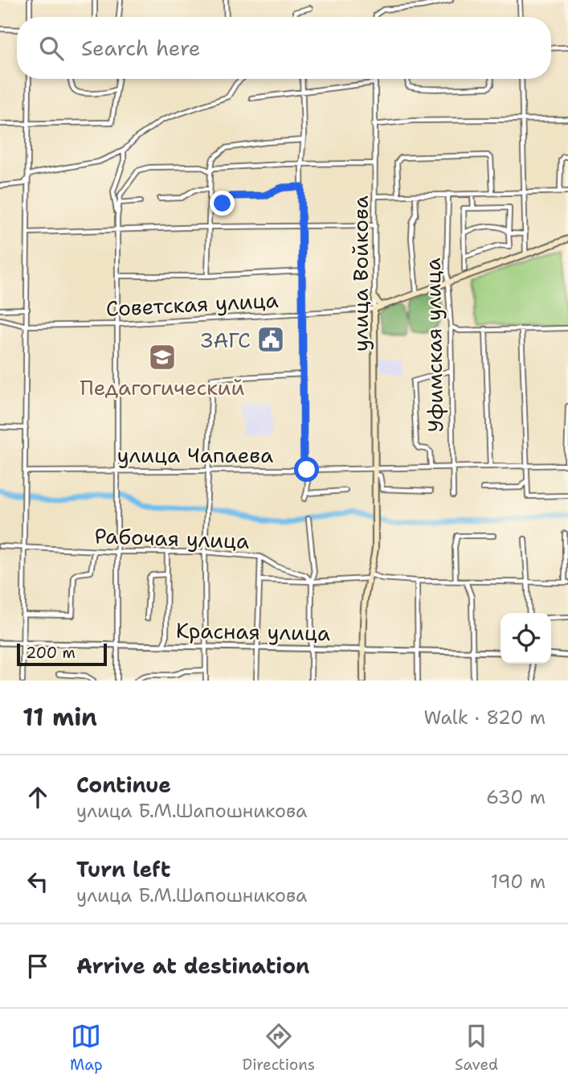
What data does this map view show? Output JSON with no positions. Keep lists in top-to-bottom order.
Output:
{
  "streets": {
    "main road": ["улица Войкова", "Советская улица"],
    "street": [
      "Уфимская улица",
      "улица Чапаева",
      "Рабочая улица",
      "Красная улица"
    ]
  },
  "crossings": [
    ["улица Войкова", "Советская улица"],
    ["улица Войкова", "улица Чапаева"],
    ["улица Войкова", "Рабочая улица"],
    ["улица Войкова", "Красная улица"],
    ["Советская улица", "Уфимская улица"],
    ["Уфимская улица", "улица Чапаева"]
  ],
  "places": {
    "public building": ["ЗАГС"],
    "school or university": ["Педагогический"]
  },
  "scale_bar": "200 m",
  "page": {
    "search": "Search here",
    "scale": "200 m",
    "heading": ["11 min", "Walk · 820 m"],
    "list": [
      ["Continue", "улица Б.М.Шапошникова", "630 m"],
      ["Turn left", "улица Б.М.Шапошникова", "190 m"],
      "Arrive at destination"
    ],
    "nav": ["Map", "Directions", "Saved"]
  }
}
